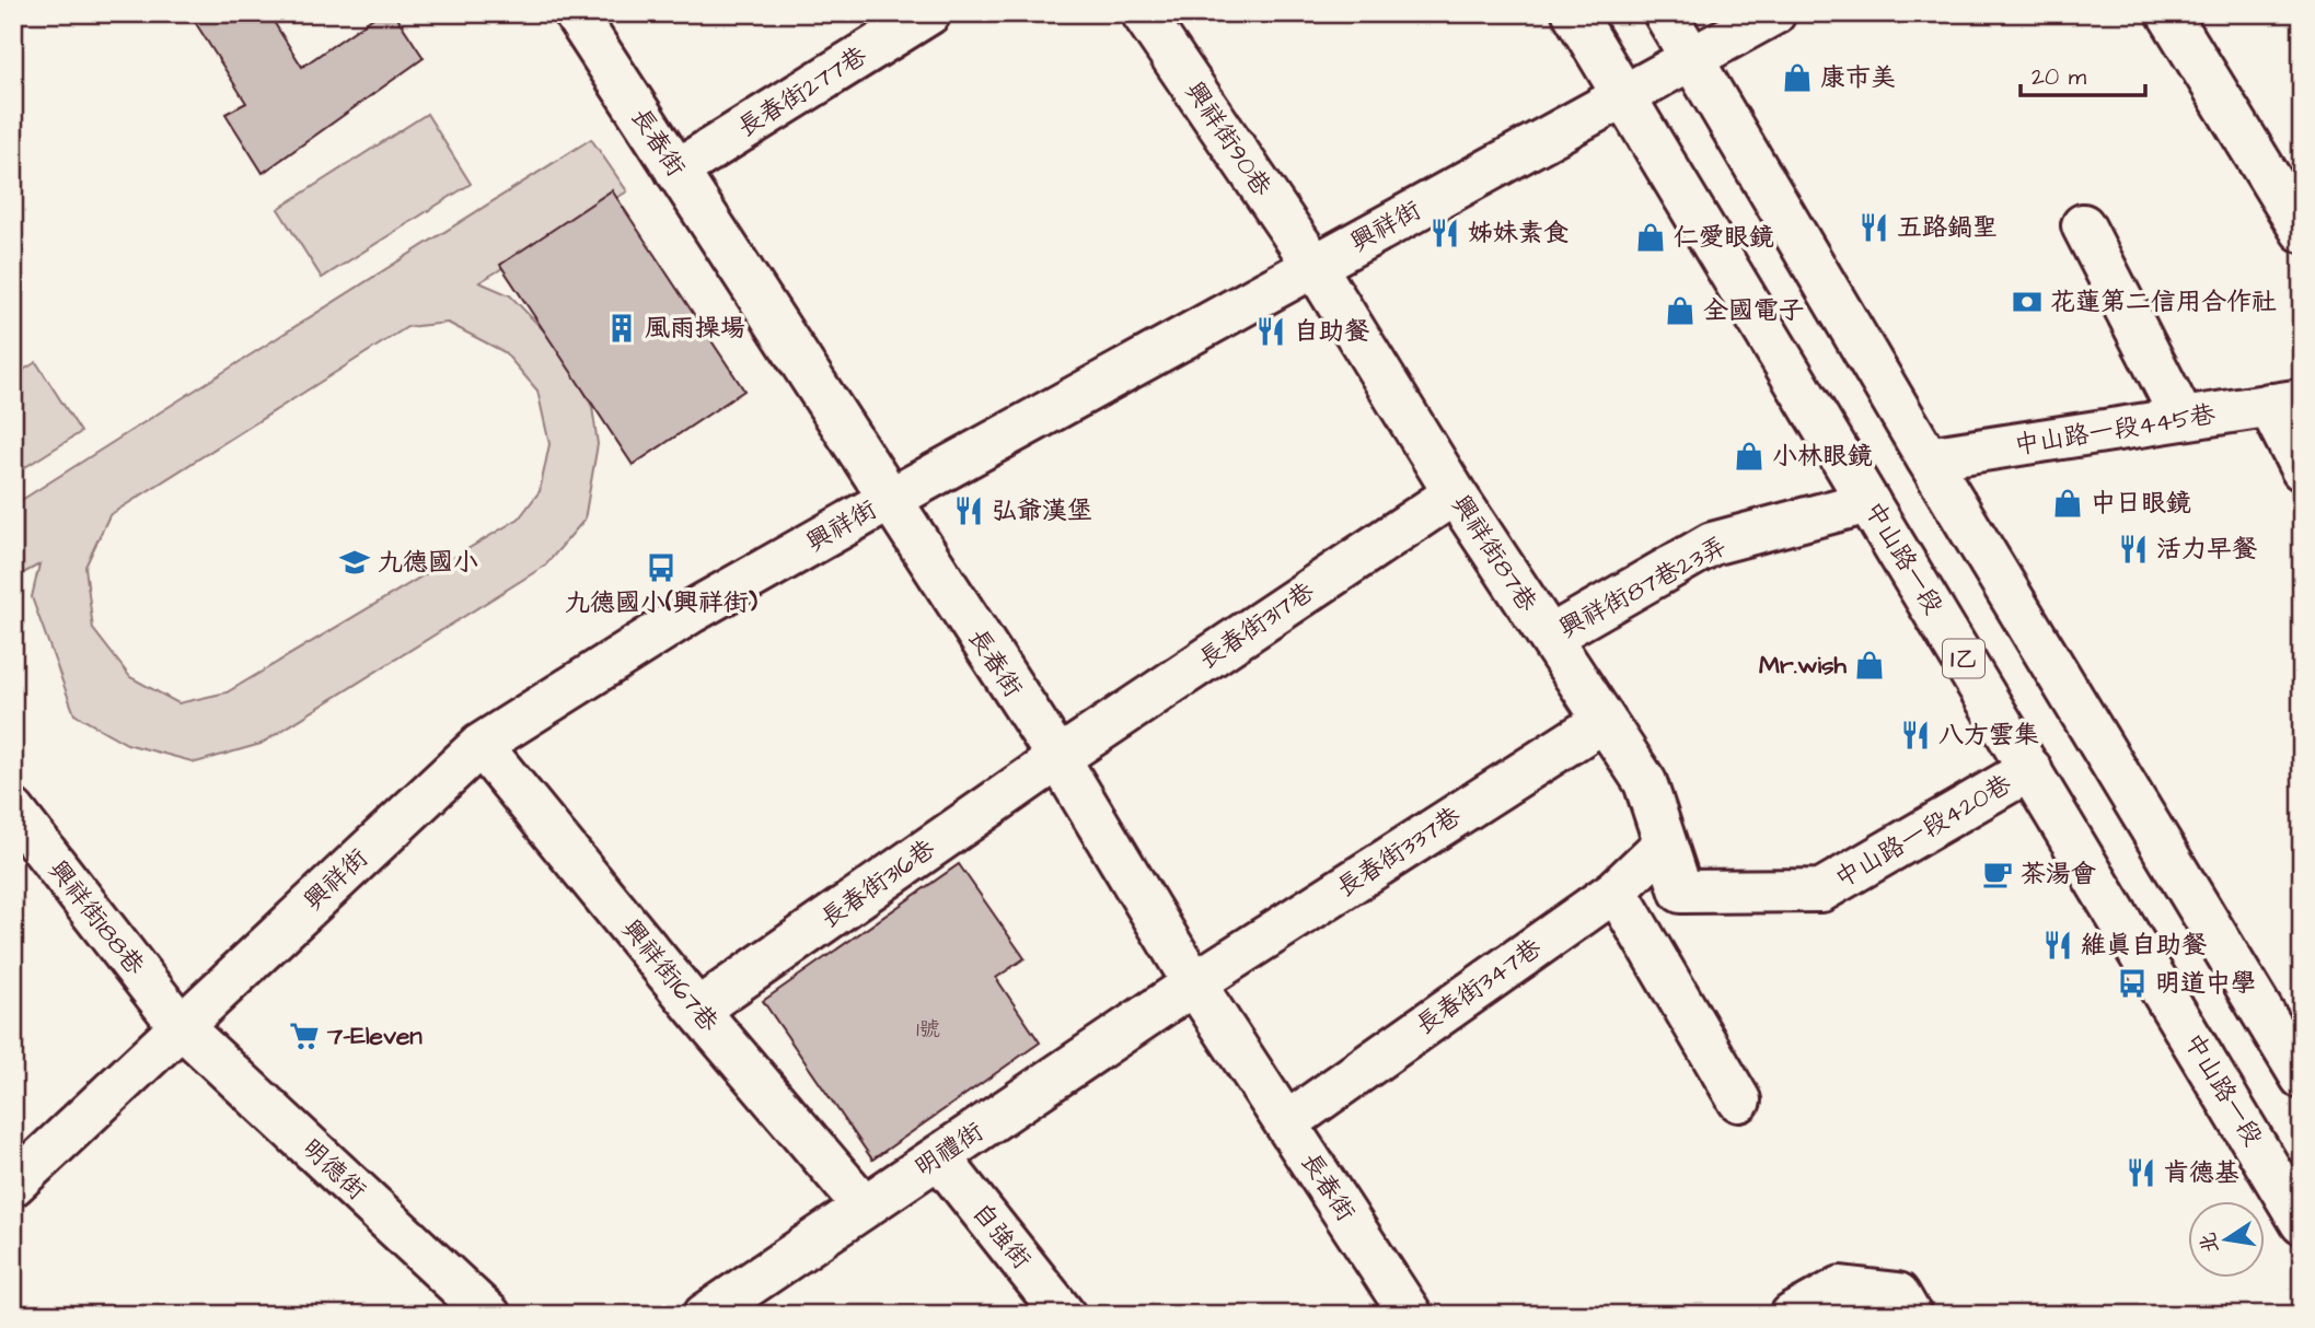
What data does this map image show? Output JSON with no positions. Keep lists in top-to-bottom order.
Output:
{
  "streets": {
    "street": [
      "長春街277巷",
      "興祥街90巷",
      "長春街",
      "興祥街",
      "中山路一段445巷",
      "興祥街87巷",
      "中山路一段",
      "興祥街87巷23弄",
      "長春街317巷",
      "1乙",
      "中山路一段420巷",
      "長春街337巷",
      "長春街316巷",
      "興祥街188巷",
      "興祥街167巷",
      "長春街347巷",
      "明禮街",
      "明德街",
      "自強街"
    ]
  },
  "crossings": [
    ["長春街277巷", "長春街"],
    ["興祥街90巷", "興祥街"],
    ["興祥街90巷", "興祥街87巷"],
    ["長春街", "興祥街"],
    ["長春街", "長春街317巷"],
    ["長春街", "長春街337巷"],
    ["長春街", "長春街316巷"],
    ["長春街", "長春街347巷"],
    ["長春街", "明禮街"],
    ["興祥街", "興祥街87巷"],
    ["興祥街", "中山路一段"],
    ["興祥街", "興祥街188巷"],
    ["興祥街", "興祥街167巷"],
    ["興祥街", "明德街"],
    ["興祥街87巷", "興祥街87巷23弄"],
    ["興祥街87巷", "長春街317巷"],
    ["興祥街87巷", "中山路一段420巷"],
    ["興祥街87巷", "長春街337巷"],
    ["興祥街87巷", "長春街347巷"],
    ["中山路一段", "興祥街87巷23弄"],
    ["中山路一段", "中山路一段420巷"],
    ["長春街317巷", "長春街316巷"],
    ["中山路一段420巷", "長春街347巷"],
    ["長春街337巷", "明禮街"],
    ["長春街316巷", "興祥街167巷"],
    ["興祥街188巷", "明德街"],
    ["興祥街167巷", "明禮街"],
    ["明禮街", "自強街"]
  ],
  "places": {
    "shop": [
      "康市美",
      "仁愛眼鏡",
      "全國電子",
      "小林眼鏡",
      "中日眼鏡",
      "Mr.wish"
    ],
    "restaurant": [
      "五路鍋聖",
      "姊妹素食",
      "自助餐",
      "弘爺漢堡",
      "活力早餐",
      "八方雲集",
      "維真自助餐",
      "肯德基"
    ],
    "bank": ["花蓮第二信用合作社"],
    "building": ["風雨操場"],
    "school or university": ["九德國小"],
    "bus stop": ["九德國小(興祥街)", "明道中學"],
    "cafe": ["茶湯會"],
    "supermarket": ["7-Eleven"]
  },
  "house_numbers": ["1號"],
  "scale_bar": "20 m",
  "north": "left"
}
